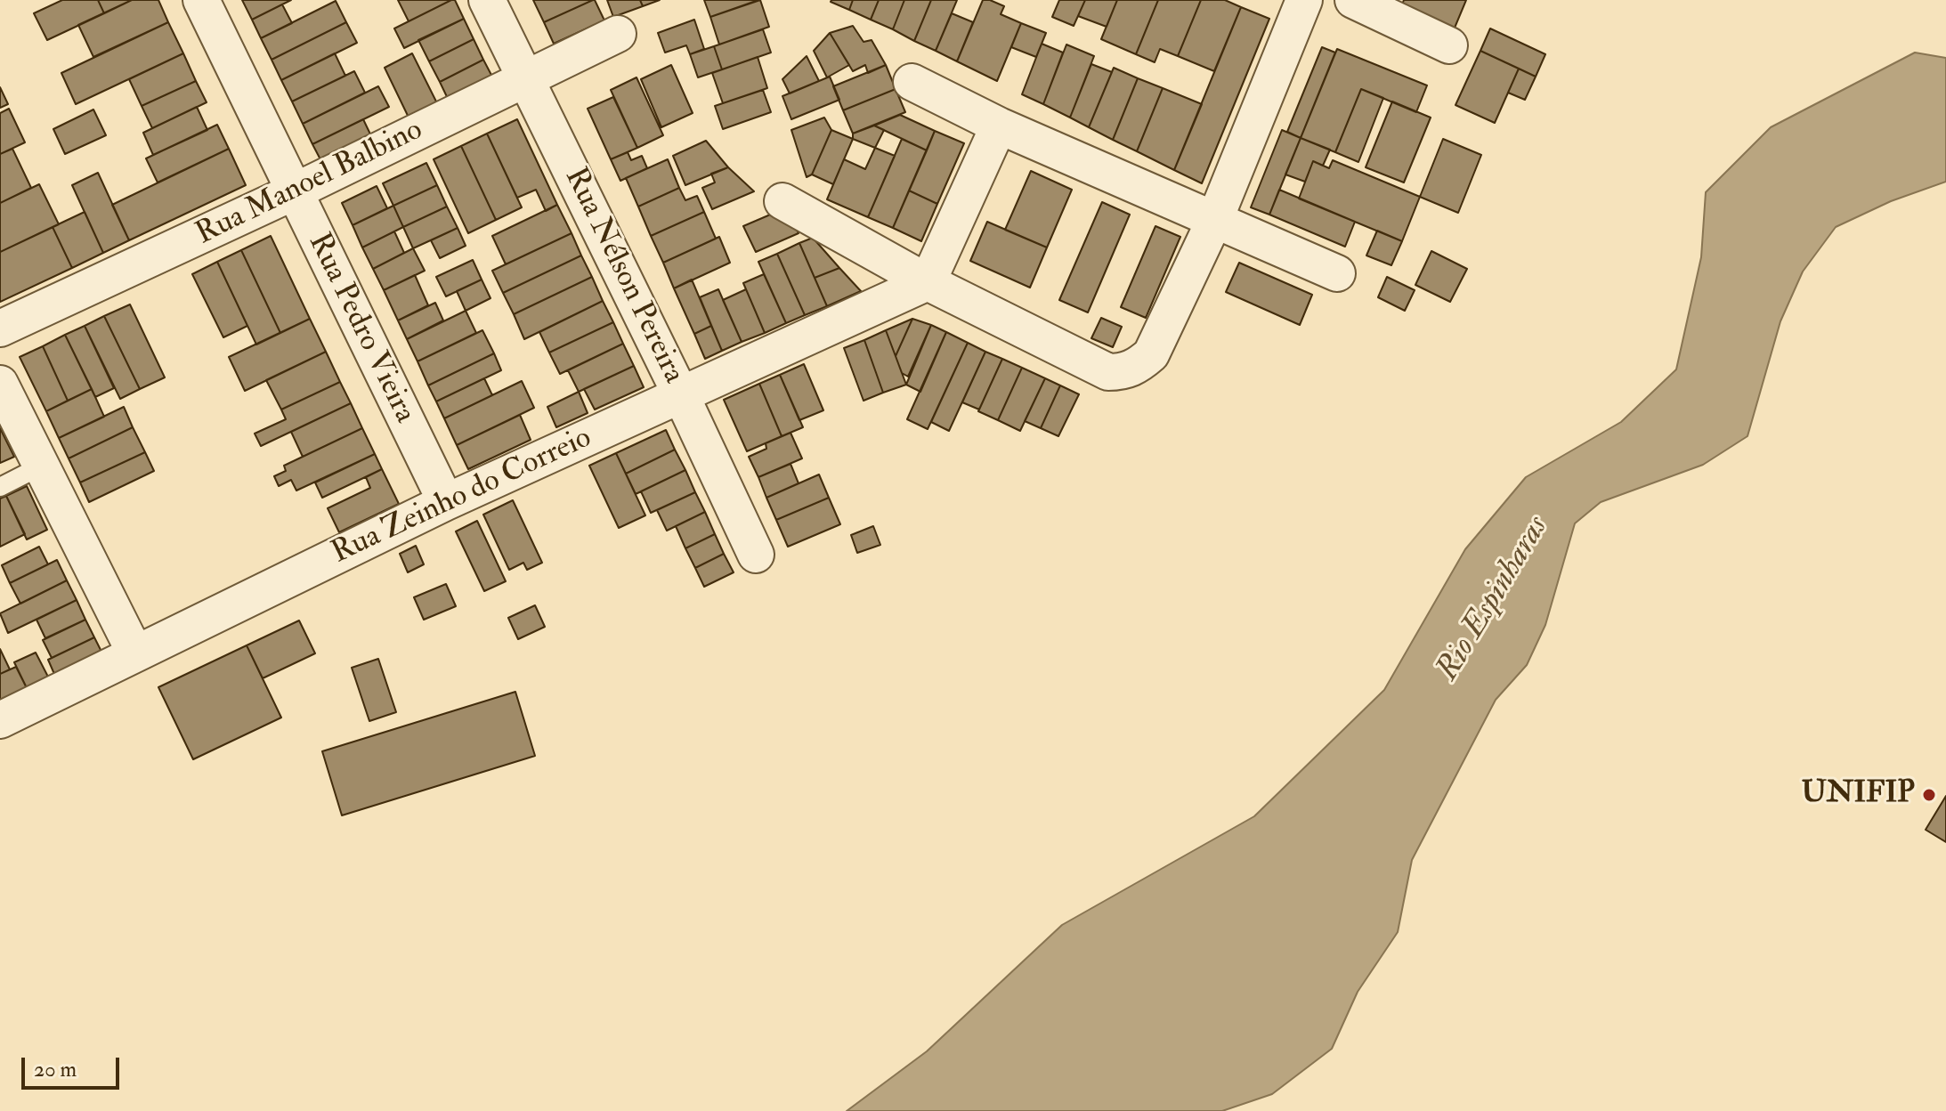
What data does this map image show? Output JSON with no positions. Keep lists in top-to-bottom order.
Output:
{
  "streets": {
    "street": [
      "Rua Manoel Balbino",
      "Rua Nélson Pereira",
      "Rua Pedro Vieira",
      "Rua Zeinho do Correio"
    ]
  },
  "crossings": [
    ["Rua Manoel Balbino", "Rua Nélson Pereira"],
    ["Rua Manoel Balbino", "Rua Pedro Vieira"],
    ["Rua Nélson Pereira", "Rua Zeinho do Correio"],
    ["Rua Pedro Vieira", "Rua Zeinho do Correio"]
  ],
  "water": ["Rio Espinharas"],
  "places": ["UNIFIP"],
  "scale_bar": "20 m"
}
